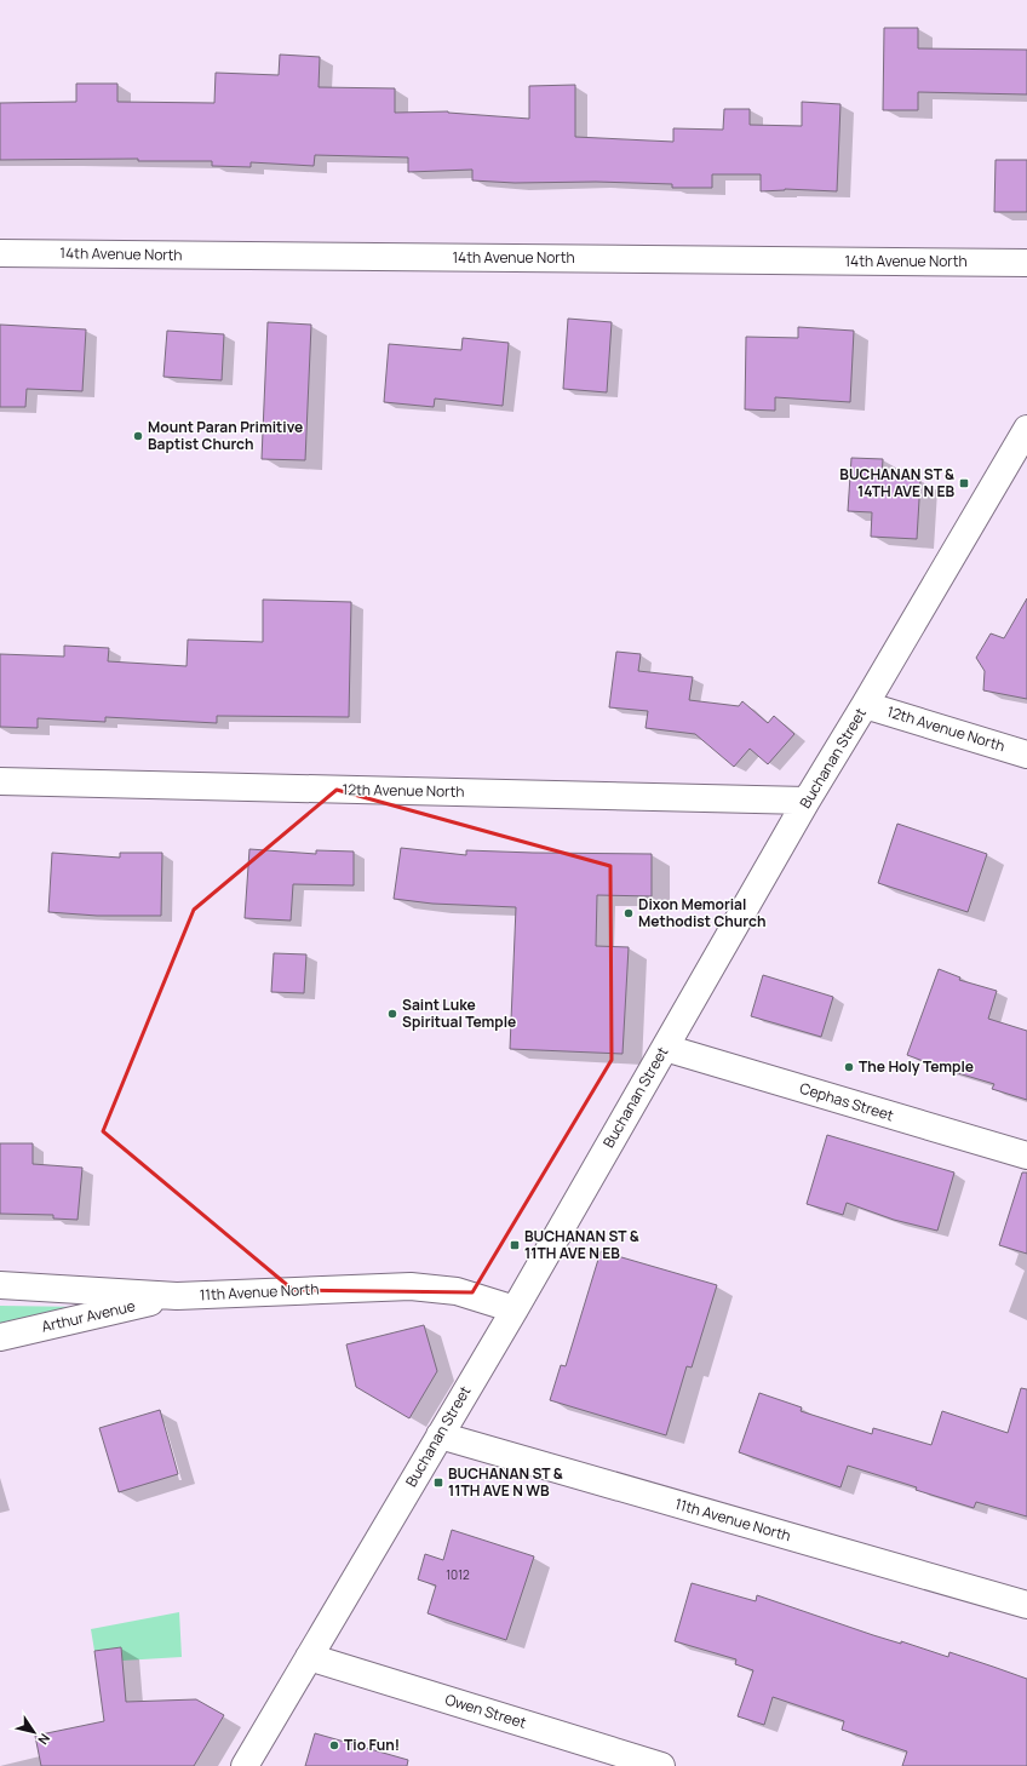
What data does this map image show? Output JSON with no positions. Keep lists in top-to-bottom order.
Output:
{
  "streets": {
    "street": [
      "14th Avenue North",
      "12th Avenue North",
      "Buchanan Street",
      "Cephas Street",
      "11th Avenue North",
      "Arthur Avenue",
      "Owen Street"
    ]
  },
  "crossings": [
    ["12th Avenue North", "Buchanan Street"],
    ["Buchanan Street", "Cephas Street"],
    ["Buchanan Street", "11th Avenue North"],
    ["Buchanan Street", "Owen Street"],
    ["11th Avenue North", "Arthur Avenue"]
  ],
  "places": {
    "other": [
      "Mount Paran Primitive Baptist Church",
      "Dixon Memorial Methodist Church",
      "Saint Luke Spiritual Temple",
      "The Holy Temple",
      "Tio Fun!"
    ],
    "transit": ["BUCHANAN ST & 14TH AVE N EB", "BUCHANAN ST & 11TH AVE N EB", "BUCHANAN ST & 11TH AVE N WB"]
  },
  "house_numbers": ["1012"],
  "north": "bottom right"
}
